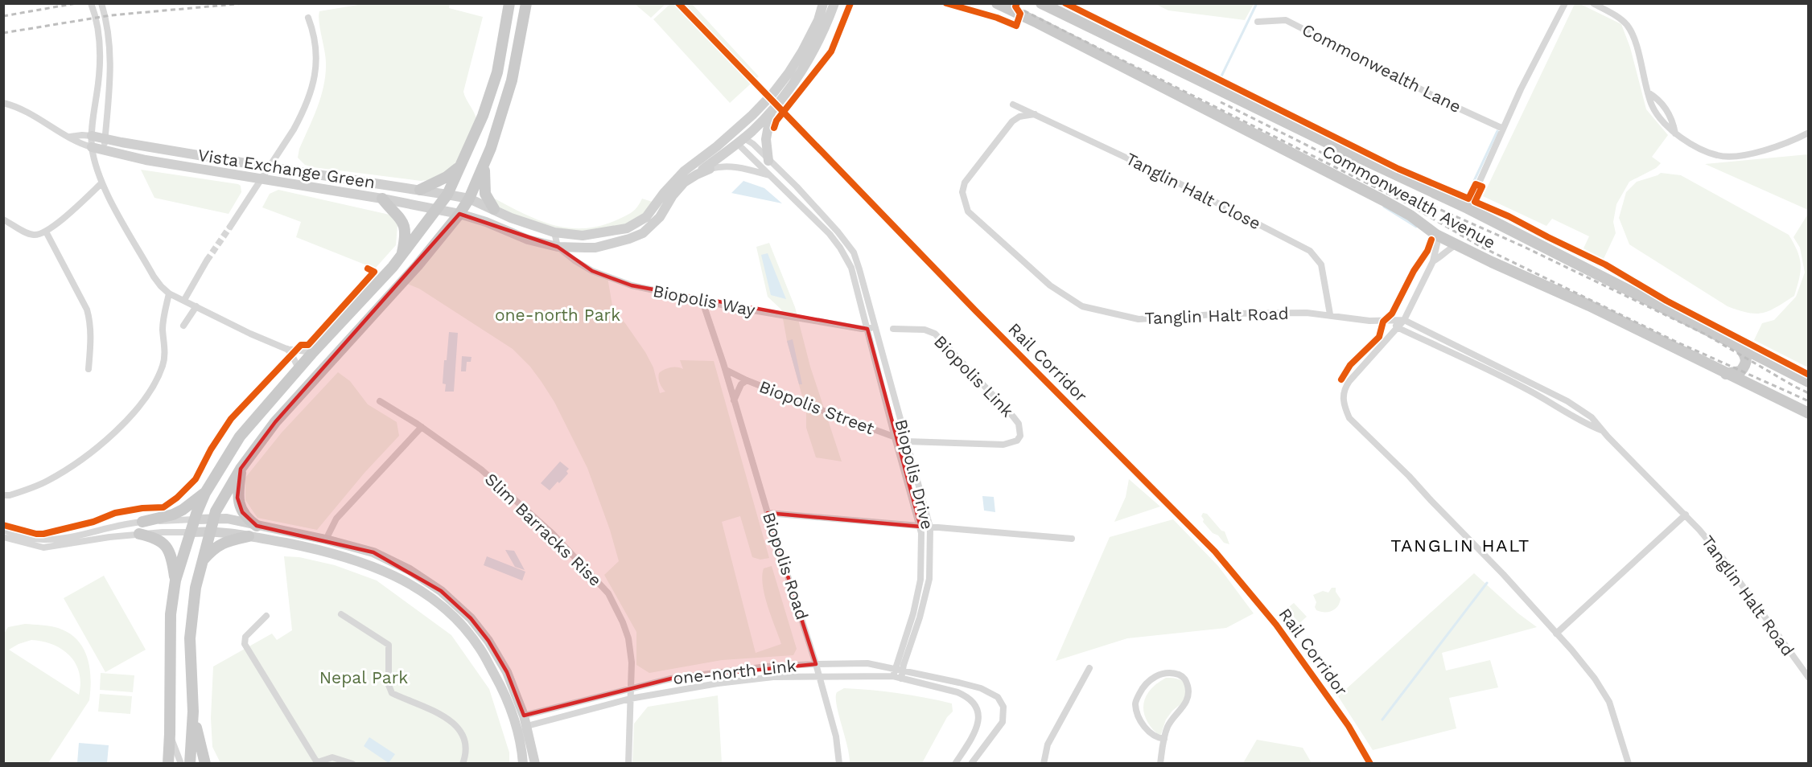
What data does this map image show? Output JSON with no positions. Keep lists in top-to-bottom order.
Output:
{
  "streets": {
    "main road": ["Commonwealth Avenue"],
    "street": [
      "Commonwealth Lane",
      "Vista Exchange Green",
      "Tanglin Halt Close",
      "Biopolis Way",
      "Tanglin Halt Road",
      "Biopolis Link",
      "Biopolis Street",
      "Biopolis Drive",
      "Slim Barracks Rise",
      "Biopolis Road",
      "one-north Link"
    ],
    "cycle path": ["Rail Corridor"]
  },
  "crossings": [
    ["Vista Exchange Green", "Biopolis Way"],
    ["Tanglin Halt Close", "Tanglin Halt Road"],
    ["Biopolis Way", "Biopolis Drive"],
    ["Biopolis Link", "Biopolis Street"],
    ["Biopolis Street", "Biopolis Drive"],
    ["Biopolis Street", "Biopolis Road"],
    ["Biopolis Drive", "one-north Link"],
    ["Slim Barracks Rise", "one-north Link"],
    ["Biopolis Road", "one-north Link"]
  ],
  "districts": ["TANGLIN HALT"],
  "parks": ["one-north Park", "Nepal Park"]
}
